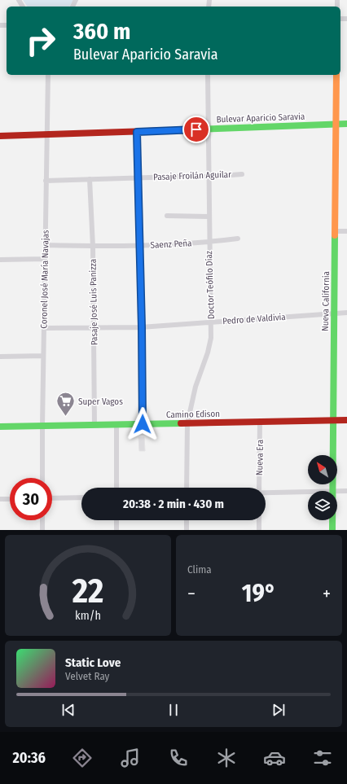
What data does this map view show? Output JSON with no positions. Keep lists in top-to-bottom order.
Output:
{
  "streets": {
    "street": [
      "Bulevar Aparicio Saravia",
      "Pasaje Froilán Aguilar",
      "Saenz Peña",
      "Coronel José María Navajas",
      "Doctor Teófilo Díaz",
      "Nueva California",
      "Pasaje José Luis Panizza",
      "Pedro de Valdivia",
      "Camino Edison",
      "Nueva Era"
    ]
  },
  "crossings": [
    ["Bulevar Aparicio Saravia", "Coronel José María Navajas"],
    ["Bulevar Aparicio Saravia", "Doctor Teófilo Díaz"],
    ["Bulevar Aparicio Saravia", "Nueva California"],
    ["Pasaje Froilán Aguilar", "Coronel José María Navajas"],
    ["Pasaje Froilán Aguilar", "Doctor Teófilo Díaz"],
    ["Pasaje Froilán Aguilar", "Pasaje José Luis Panizza"],
    ["Saenz Peña", "Coronel José María Navajas"],
    ["Saenz Peña", "Doctor Teófilo Díaz"],
    ["Saenz Peña", "Pasaje José Luis Panizza"],
    ["Coronel José María Navajas", "Pedro de Valdivia"],
    ["Coronel José María Navajas", "Camino Edison"],
    ["Doctor Teófilo Díaz", "Pedro de Valdivia"],
    ["Doctor Teófilo Díaz", "Camino Edison"],
    ["Nueva California", "Pedro de Valdivia"],
    ["Nueva California", "Camino Edison"],
    ["Pasaje José Luis Panizza", "Pedro de Valdivia"],
    ["Pasaje José Luis Panizza", "Camino Edison"],
    ["Camino Edison", "Nueva Era"]
  ],
  "places": {
    "supermarket": ["Super Vagos"]
  },
  "north": "top left",
  "page": {
    "turn": ["360 m", "Bulevar Aparicio Saravia"],
    "limit": "30",
    "trip": "20:38 · 2 min · 430 m",
    "tile": "Clima",
    "heat": ["−", "19°", "+"],
    "song": ["Static Love", "Velvet Ray"],
    "tabs": "20:36",
    "gauge": ["22", "km/h"]
  }
}
